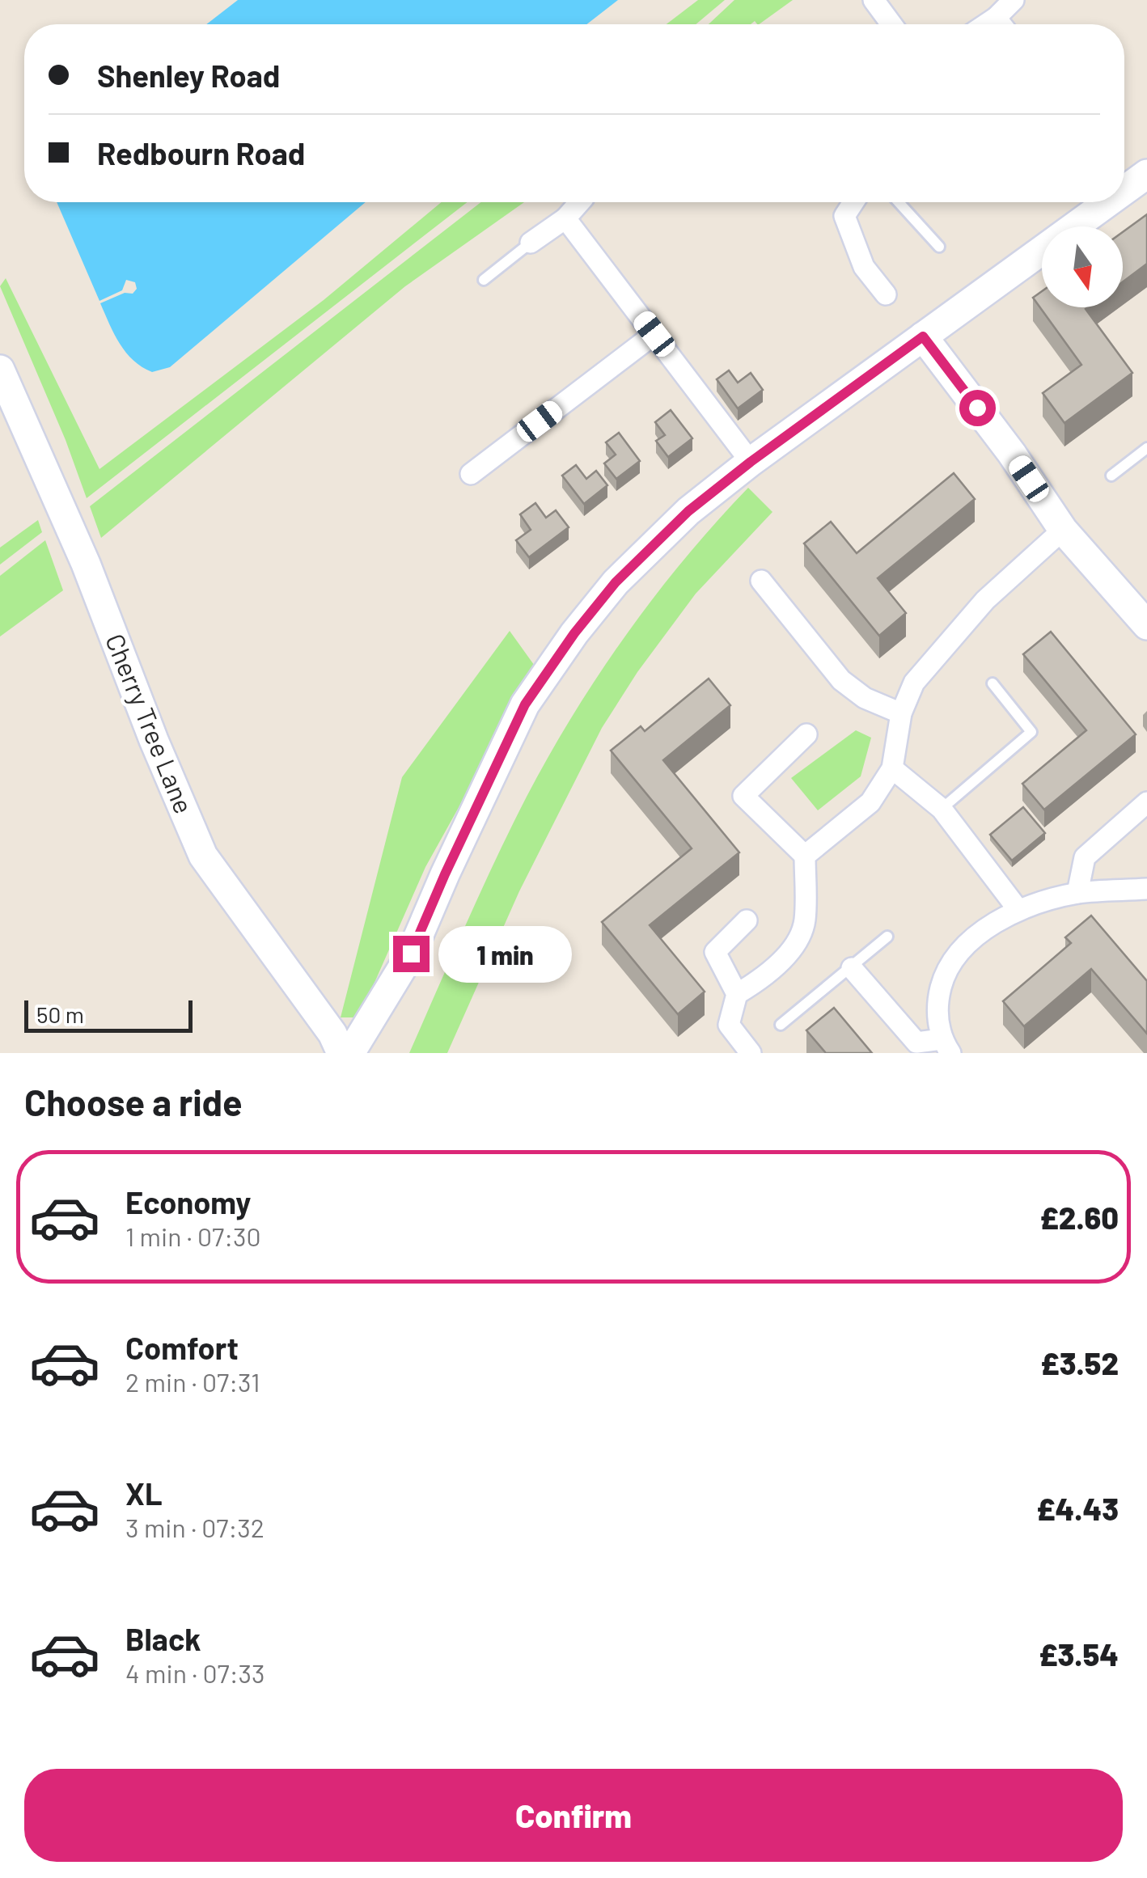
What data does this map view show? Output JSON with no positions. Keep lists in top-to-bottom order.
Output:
{
  "streets": {
    "main road": ["Cherry Tree Lane"]
  },
  "scale_bar": "50 m",
  "north": "bottom",
  "page": {
    "banner": ["Shenley Road", "Redbourn Road"],
    "bubble": "1 min",
    "scale": "50 m",
    "heading": "Choose a ride",
    "list": [
      {
        "name": "Economy",
        "note": "1 min · 07:30",
        "value": "£2.60"
      },
      {
        "name": "Comfort",
        "note": "2 min · 07:31",
        "value": "£3.52"
      },
      {
        "name": "XL",
        "note": "3 min · 07:32",
        "value": "£4.43"
      },
      {
        "name": "Black",
        "note": "4 min · 07:33",
        "value": "£3.54"
      }
    ],
    "buttons": "Confirm"
  }
}
